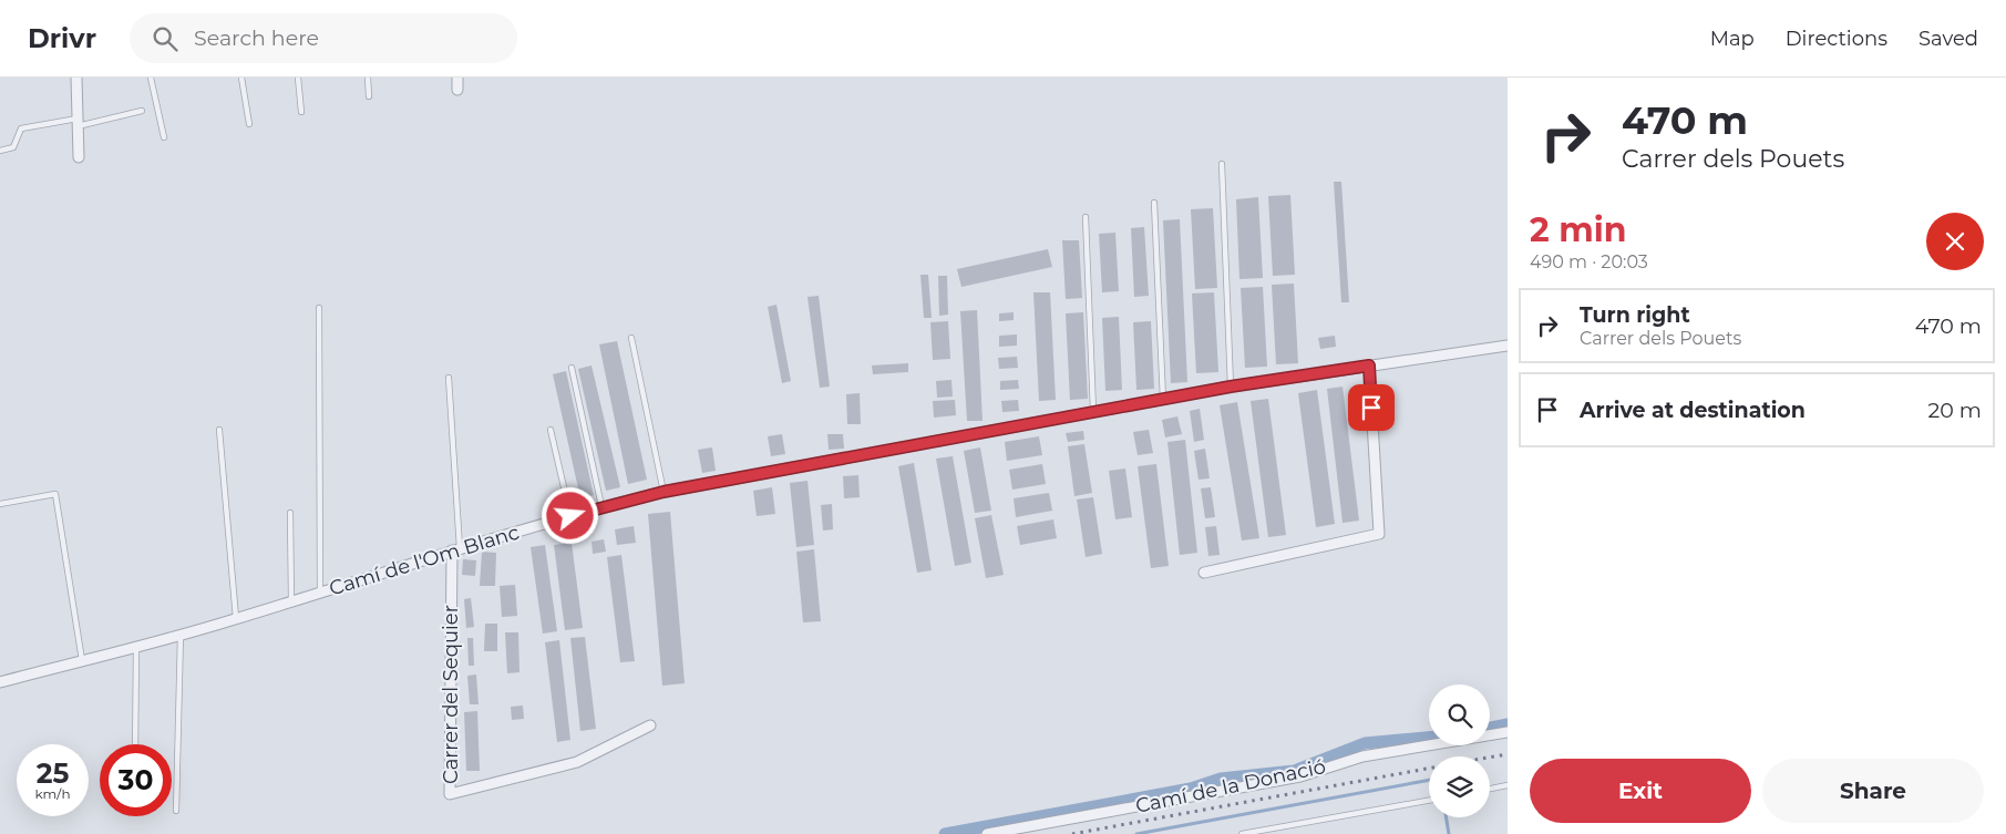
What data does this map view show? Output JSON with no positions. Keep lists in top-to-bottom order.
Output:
{
  "streets": {
    "street": ["Camí de l'Om Blanc", "Carrer del Sequier", "Camí de la Donació"]
  },
  "crossings": [
    ["Camí de l'Om Blanc", "Carrer del Sequier"]
  ],
  "page": {
    "header": "Drivr",
    "search": "Search here",
    "nav": ["Map", "Directions", "Saved"],
    "turn": ["470 m", "Carrer dels Pouets"],
    "heading": ["2 min", "490 m · 20:03"],
    "list": [
      {
        "name": "Turn right",
        "note": "Carrer dels Pouets",
        "value": "470 m"
      },
      {
        "name": "Arrive at destination",
        "value": "20 m"
      }
    ],
    "speed": "25 km/h",
    "limit": "30",
    "buttons": ["Exit", "Share"]
  }
}
